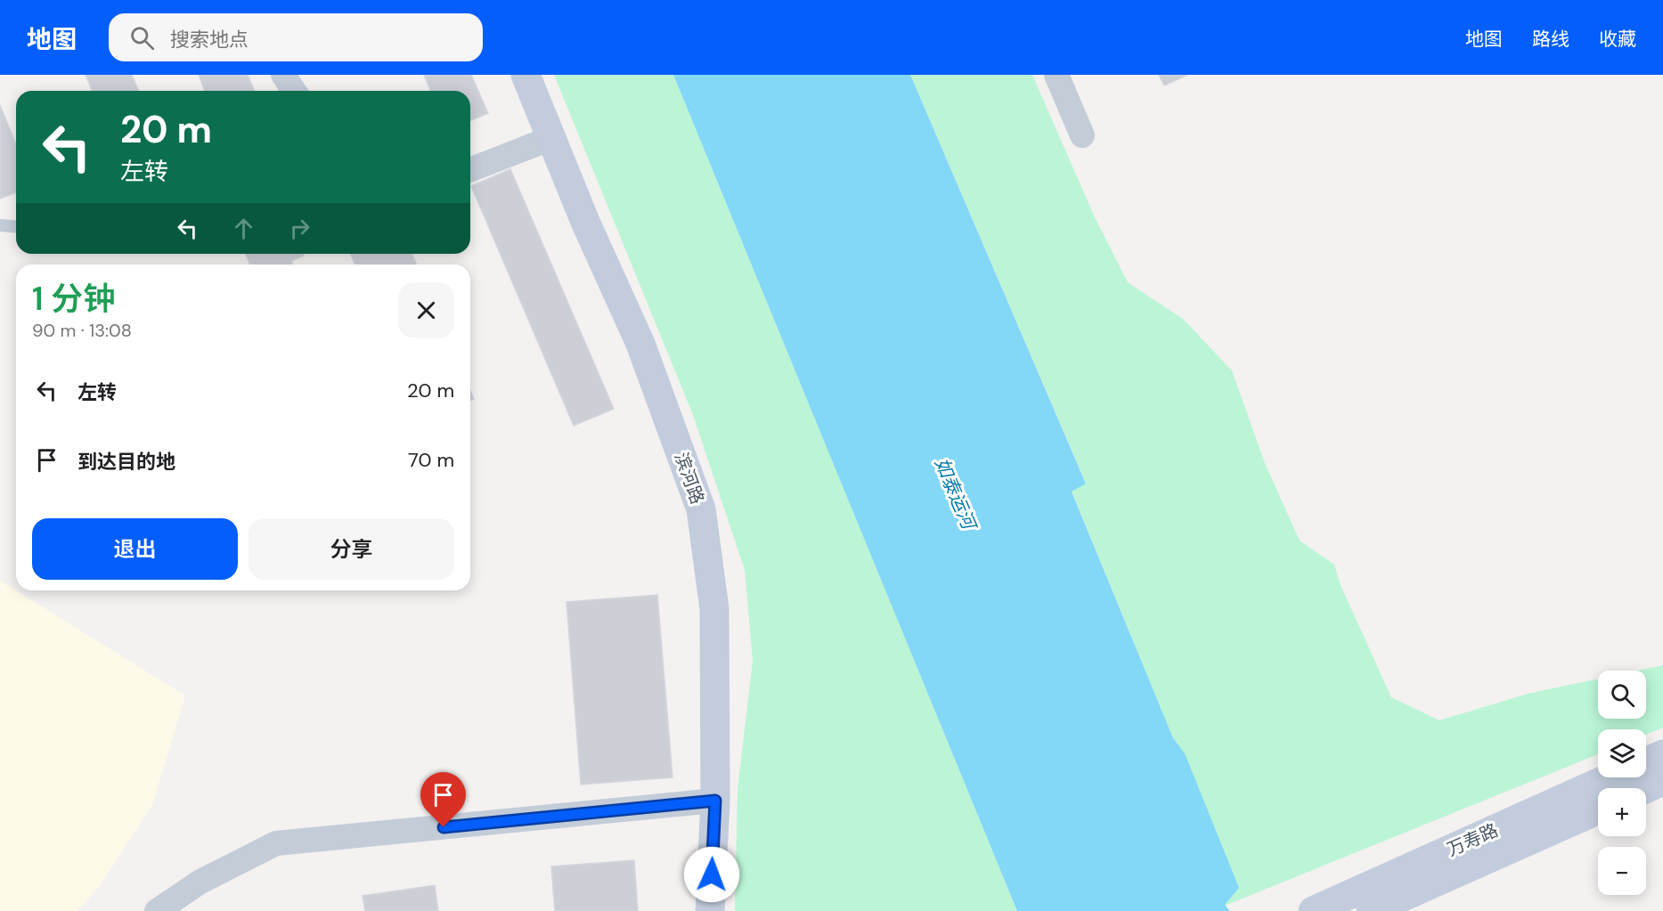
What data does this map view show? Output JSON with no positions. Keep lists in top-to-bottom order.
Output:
{
  "streets": {
    "street": ["滨河路", "万寿路"]
  },
  "water": ["如泰运河"],
  "page": {
    "header": "地图",
    "search": "搜索地点",
    "nav": ["地图", "路线", "收藏"],
    "turn": ["20 m", "左转"],
    "heading": ["1 分钟", "90 m · 13:08"],
    "list": [
      {
        "name": "左转",
        "value": "20 m"
      },
      {
        "name": "到达目的地",
        "value": "70 m"
      }
    ],
    "buttons": ["退出", "分享"],
    "map_buttons": ["+", "−"]
  }
}
